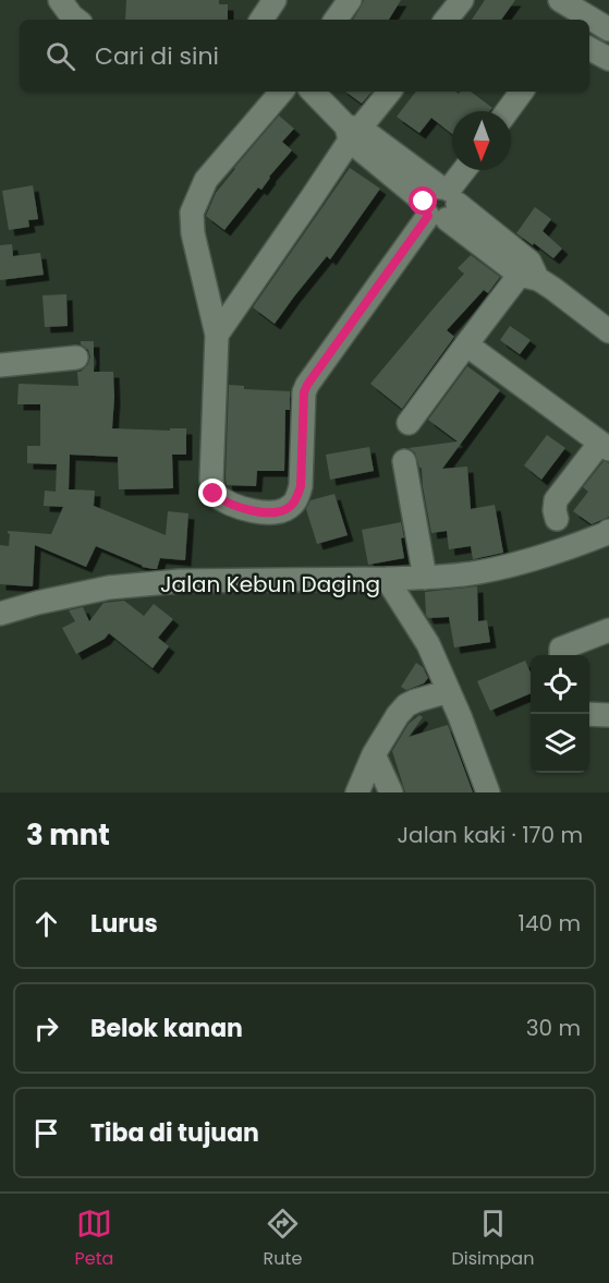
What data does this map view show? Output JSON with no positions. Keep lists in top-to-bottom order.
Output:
{
  "streets": {
    "street": ["Jalan Kebun Daging"]
  },
  "north": "bottom",
  "page": {
    "search": "Cari di sini",
    "heading": ["3 mnt", "Jalan kaki · 170 m"],
    "list": [
      ["Lurus", "140 m"],
      ["Belok kanan", "30 m"],
      "Tiba di tujuan"
    ],
    "nav": ["Peta", "Rute", "Disimpan"]
  }
}
